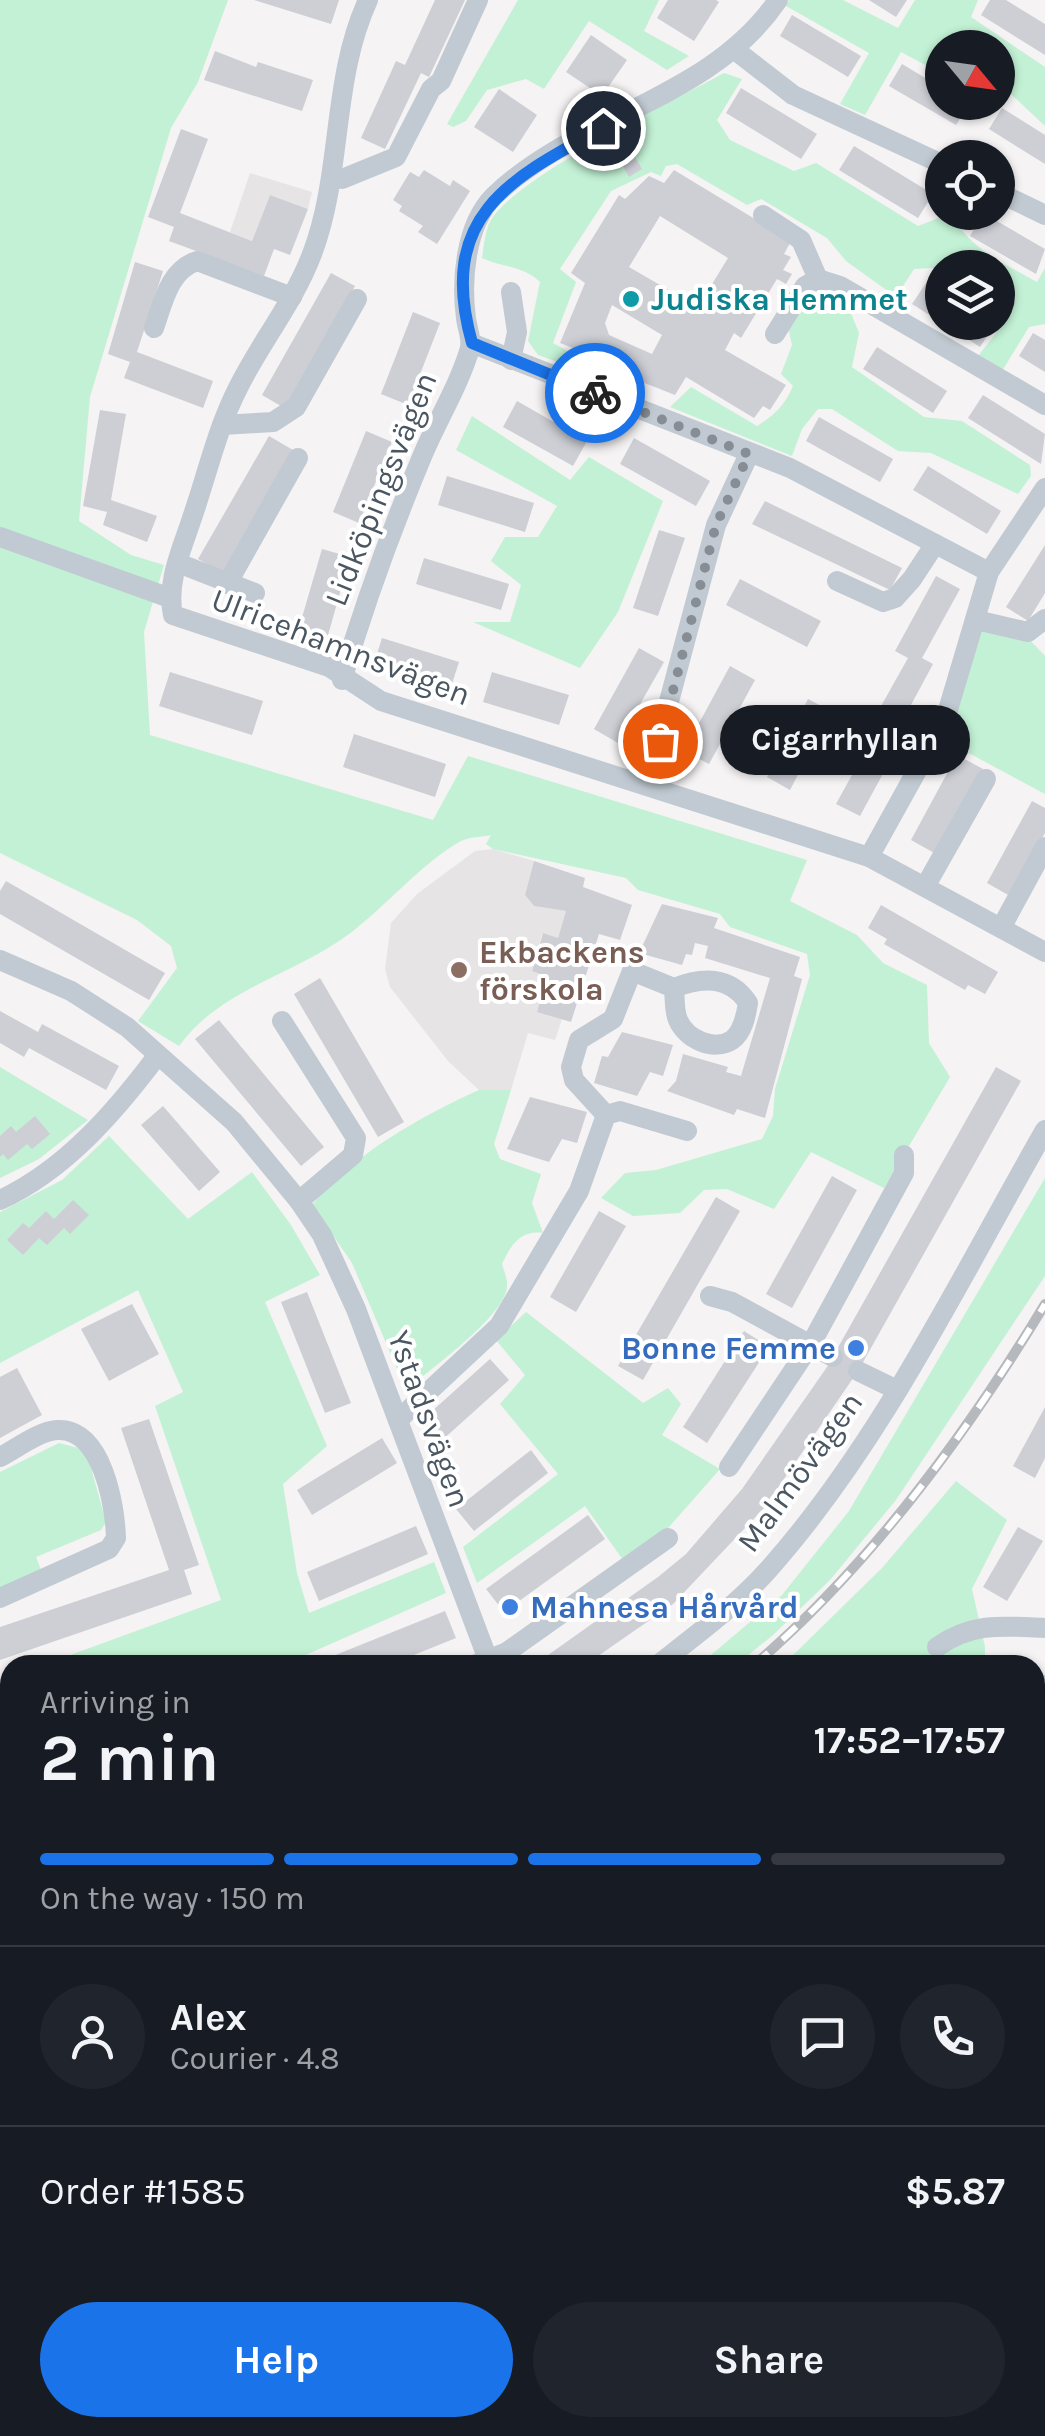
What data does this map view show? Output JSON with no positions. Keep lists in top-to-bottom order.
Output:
{
  "streets": {
    "street": [
      "Lidköpingsvägen",
      "Ulricehamnsvägen",
      "Ystadsvägen",
      "Malmövägen"
    ]
  },
  "crossings": [
    ["Lidköpingsvägen", "Ulricehamnsvägen"]
  ],
  "places": [
    "Judiska Hemmet",
    "Cigarrhyllan",
    "Ekbackens förskola",
    "Bonne Femme",
    "Mahnesa Hårvård"
  ],
  "north": "bottom right",
  "page": {
    "bubble": "Cigarrhyllan",
    "heading": ["2 min", "Arriving in", "17:52–17:57"],
    "panel": [
      "Alex",
      "Courier · 4.8",
      "Order #1585",
      "$5.87"
    ],
    "bar": "On the way · 150 m",
    "buttons": ["Help", "Share"]
  }
}
